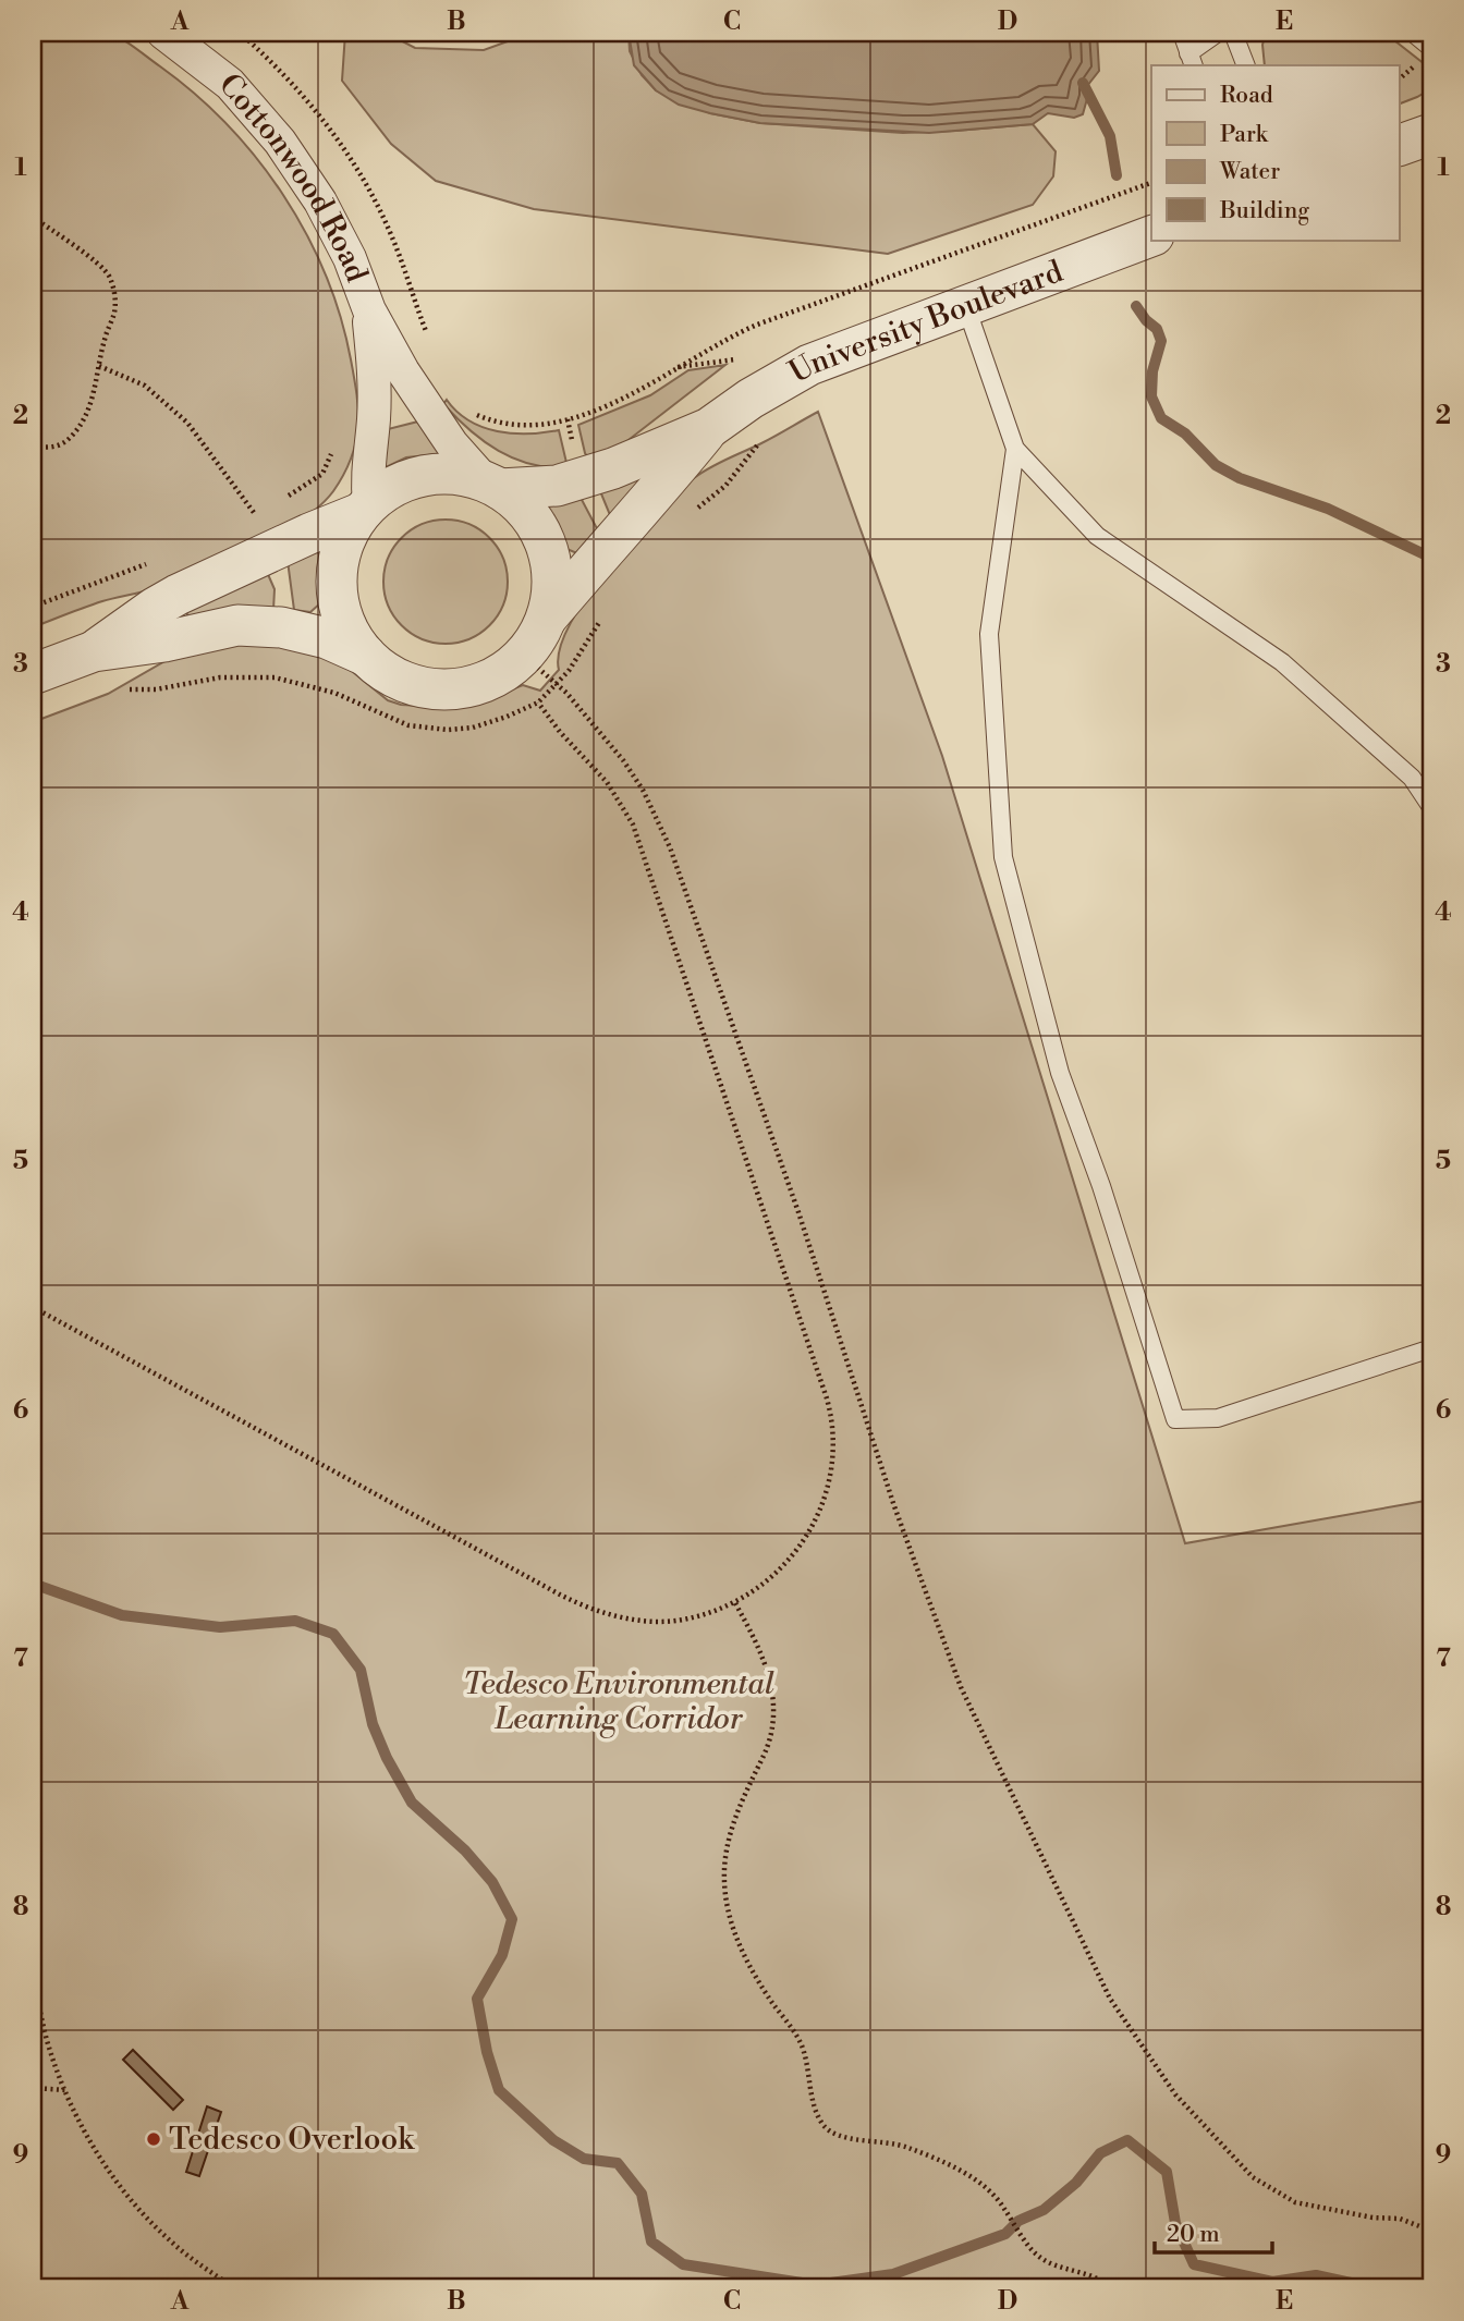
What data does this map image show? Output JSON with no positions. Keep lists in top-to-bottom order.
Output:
{
  "streets": {
    "street": ["Cottonwood Road", "University Boulevard"]
  },
  "crossings": [
    ["Cottonwood Road", "University Boulevard"]
  ],
  "parks": ["Tedesco Environmental Learning Corridor"],
  "places": ["Tedesco Overlook"],
  "legend": [
    "Road",
    "Park",
    "Water",
    "Building"
  ],
  "scale_bar": "20 m",
  "grid": {
    "columns": [
      "A",
      "B",
      "C",
      "D",
      "E"
    ],
    "rows": [
      "1",
      "2",
      "3",
      "4",
      "5",
      "6",
      "7",
      "8",
      "9"
    ]
  }
}
